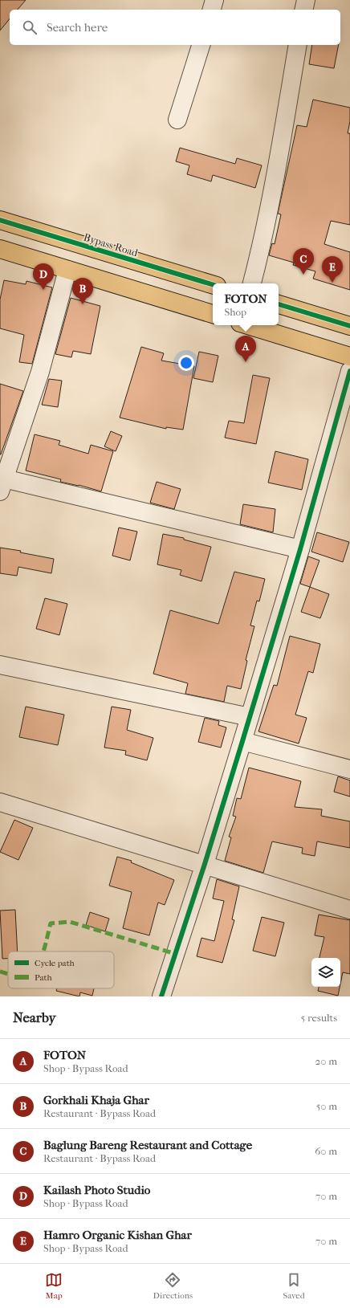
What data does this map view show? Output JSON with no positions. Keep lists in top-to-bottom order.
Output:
{
  "streets": {
    "highway": ["Bypass Road"]
  },
  "legend": ["Cycle path", "Path"],
  "page": {
    "search": "Search here",
    "pins": [
      "C",
      "E",
      "D",
      "B",
      "A"
    ],
    "popup": ["FOTON", "Shop"],
    "heading": ["Nearby", "5 results"],
    "list": [
      {
        "mark": "A",
        "name": "FOTON",
        "note": "Shop · Bypass Road",
        "value": "20 m"
      },
      {
        "mark": "B",
        "name": "Gorkhali Khaja Ghar",
        "note": "Restaurant · Bypass Road",
        "value": "50 m"
      },
      {
        "mark": "C",
        "name": "Baglung Bareng Restaurant and Cottage",
        "note": "Restaurant · Bypass Road",
        "value": "60 m"
      },
      {
        "mark": "D",
        "name": "Kailash Photo Studio",
        "note": "Shop · Bypass Road",
        "value": "70 m"
      },
      {
        "mark": "E",
        "name": "Hamro Organic Kishan Ghar",
        "note": "Shop · Bypass Road",
        "value": "70 m"
      }
    ],
    "nav": ["Map", "Directions", "Saved"]
  }
}
